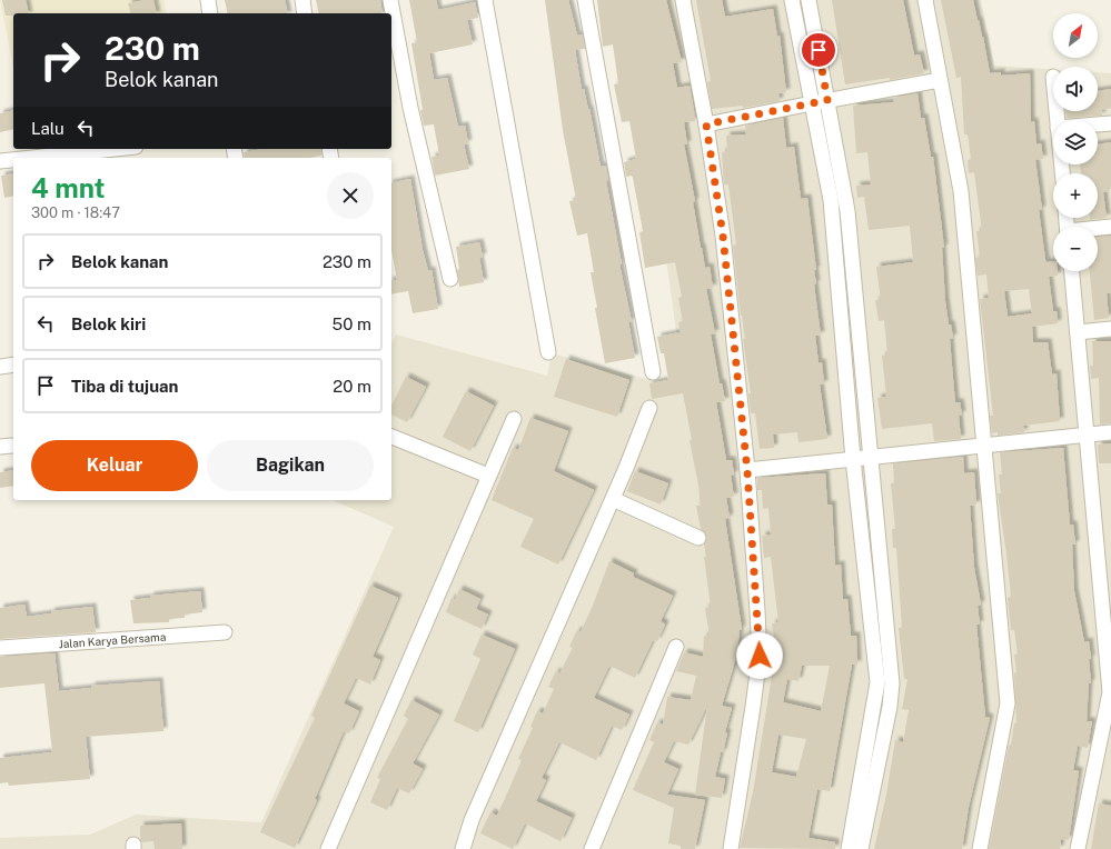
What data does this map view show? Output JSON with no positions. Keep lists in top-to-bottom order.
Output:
{
  "streets": {
    "street": ["Jalan Karya Bersama"]
  },
  "north": "top right",
  "page": {
    "map_buttons": ["+", "−"],
    "turn": ["230 m", "Belok kanan"],
    "then": "Lalu",
    "heading": ["4 mnt", "300 m · 18:47"],
    "list": [
      {
        "name": "Belok kanan",
        "value": "230 m"
      },
      {
        "name": "Belok kiri",
        "value": "50 m"
      },
      {
        "name": "Tiba di tujuan",
        "value": "20 m"
      }
    ],
    "buttons": ["Keluar", "Bagikan"]
  }
}
